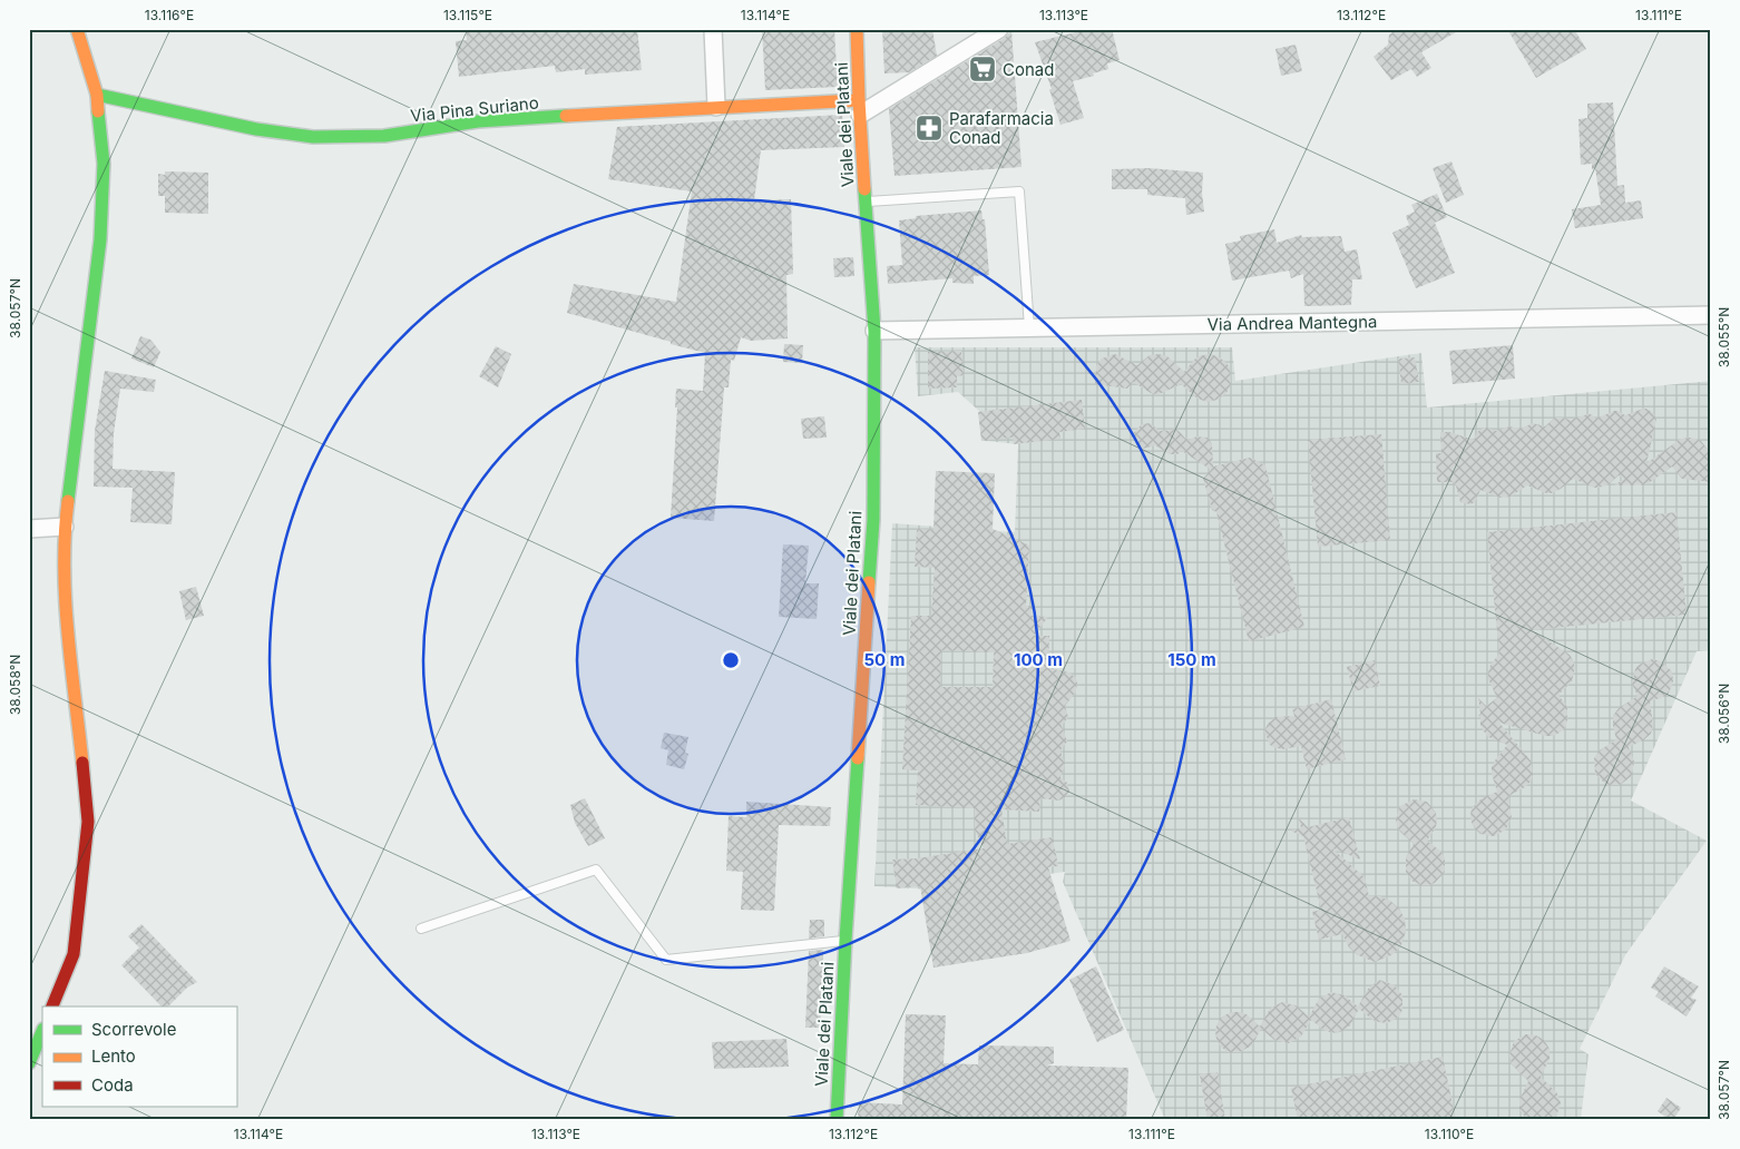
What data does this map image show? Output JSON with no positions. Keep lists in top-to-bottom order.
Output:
{
  "streets": {
    "street": ["Via Pina Suriano", "Viale dei Platani", "Via Andrea Mantegna"]
  },
  "crossings": [
    ["Via Pina Suriano", "Viale dei Platani"],
    ["Viale dei Platani", "Via Andrea Mantegna"]
  ],
  "places": {
    "supermarket": ["Conad"],
    "pharmacy": ["Parafarmacia Conad"]
  },
  "legend": ["Scorrevole", "Lento", "Coda"],
  "coordinates": [
    "13.116°E",
    "13.115°E",
    "13.114°E",
    "13.113°E",
    "13.112°E",
    "13.111°E",
    "38.057°N",
    "38.055°N",
    "38.058°N",
    "38.056°N",
    "13.110°E"
  ],
  "rings": ["50 m", "100 m", "150 m"]
}
